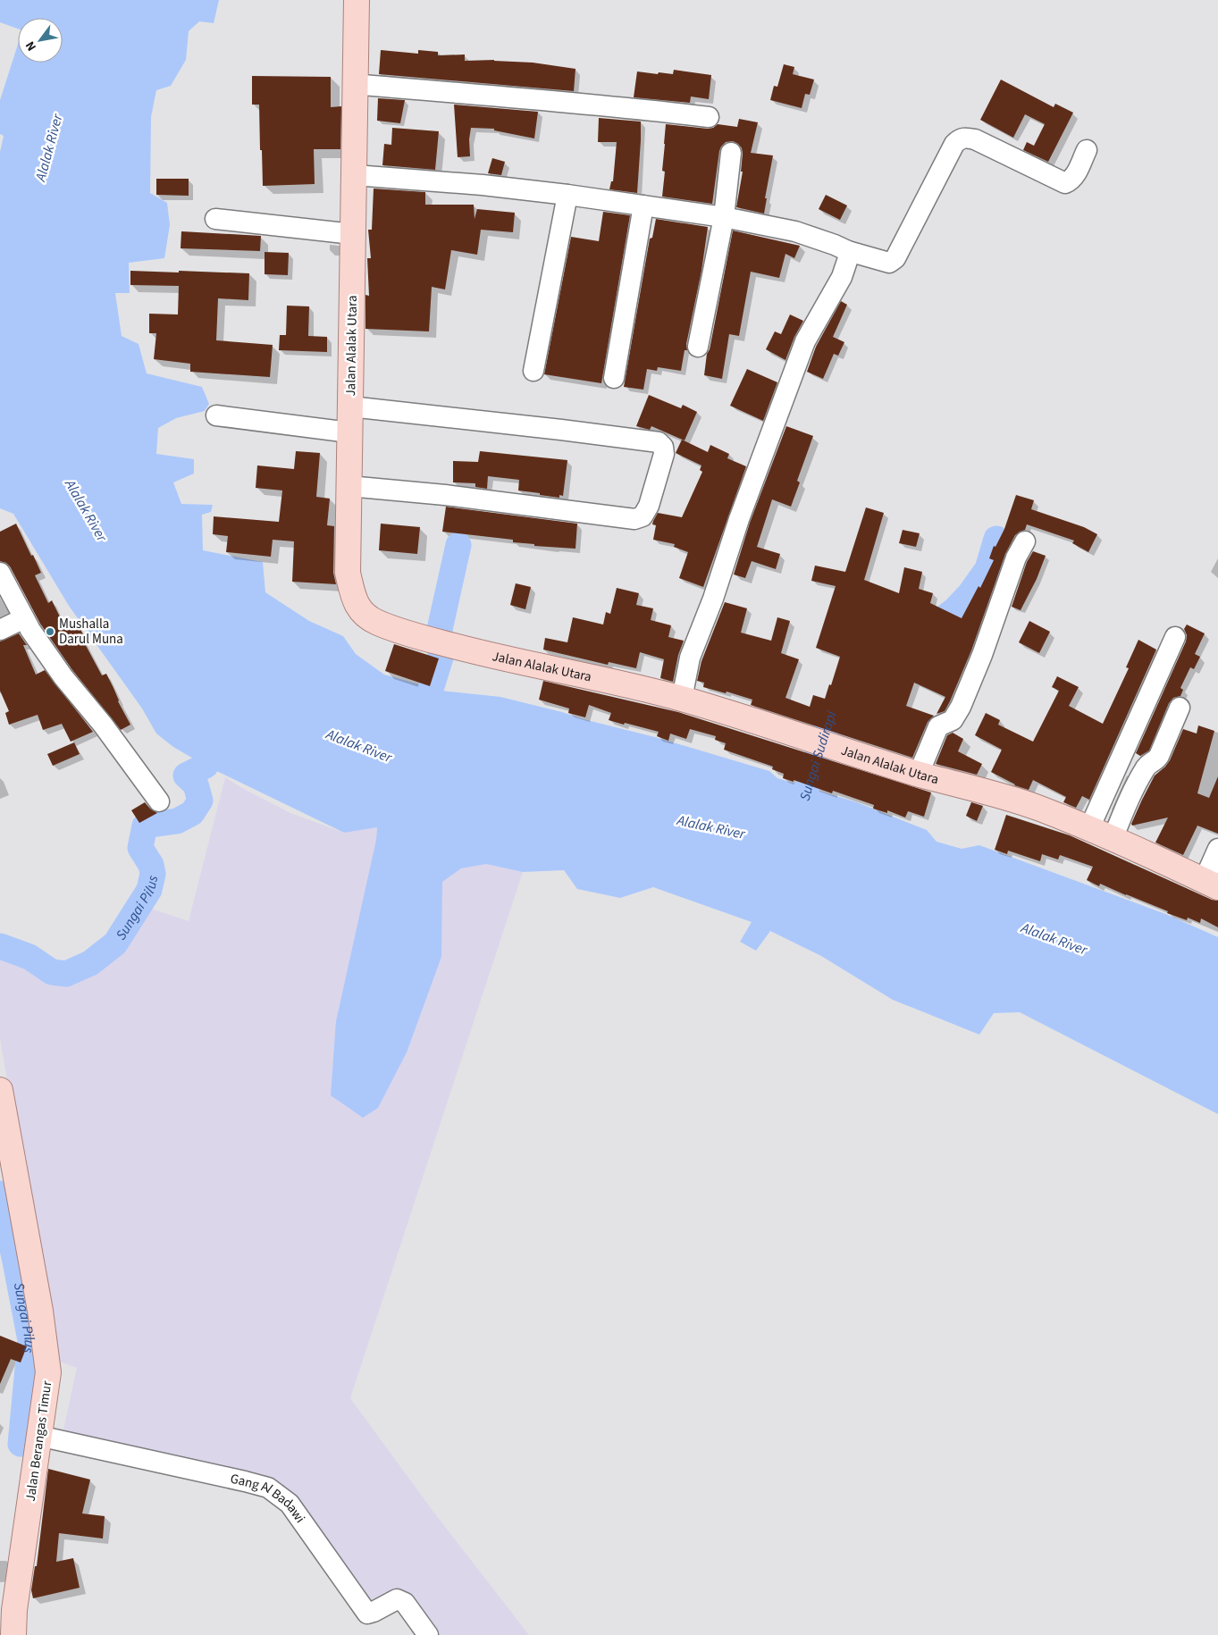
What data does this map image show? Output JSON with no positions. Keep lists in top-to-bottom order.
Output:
{
  "streets": {
    "main road": ["Jalan Alalak Utara", "Jalan Berangas Timur"],
    "street": ["Gang Al Badawi"]
  },
  "crossings": [
    ["Jalan Berangas Timur", "Gang Al Badawi"]
  ],
  "water": ["Alalak River", "Sungai Sudirapi", "Sungai Pilus"],
  "places": ["Mushalla Darul Muna"],
  "north": "bottom left"
}
